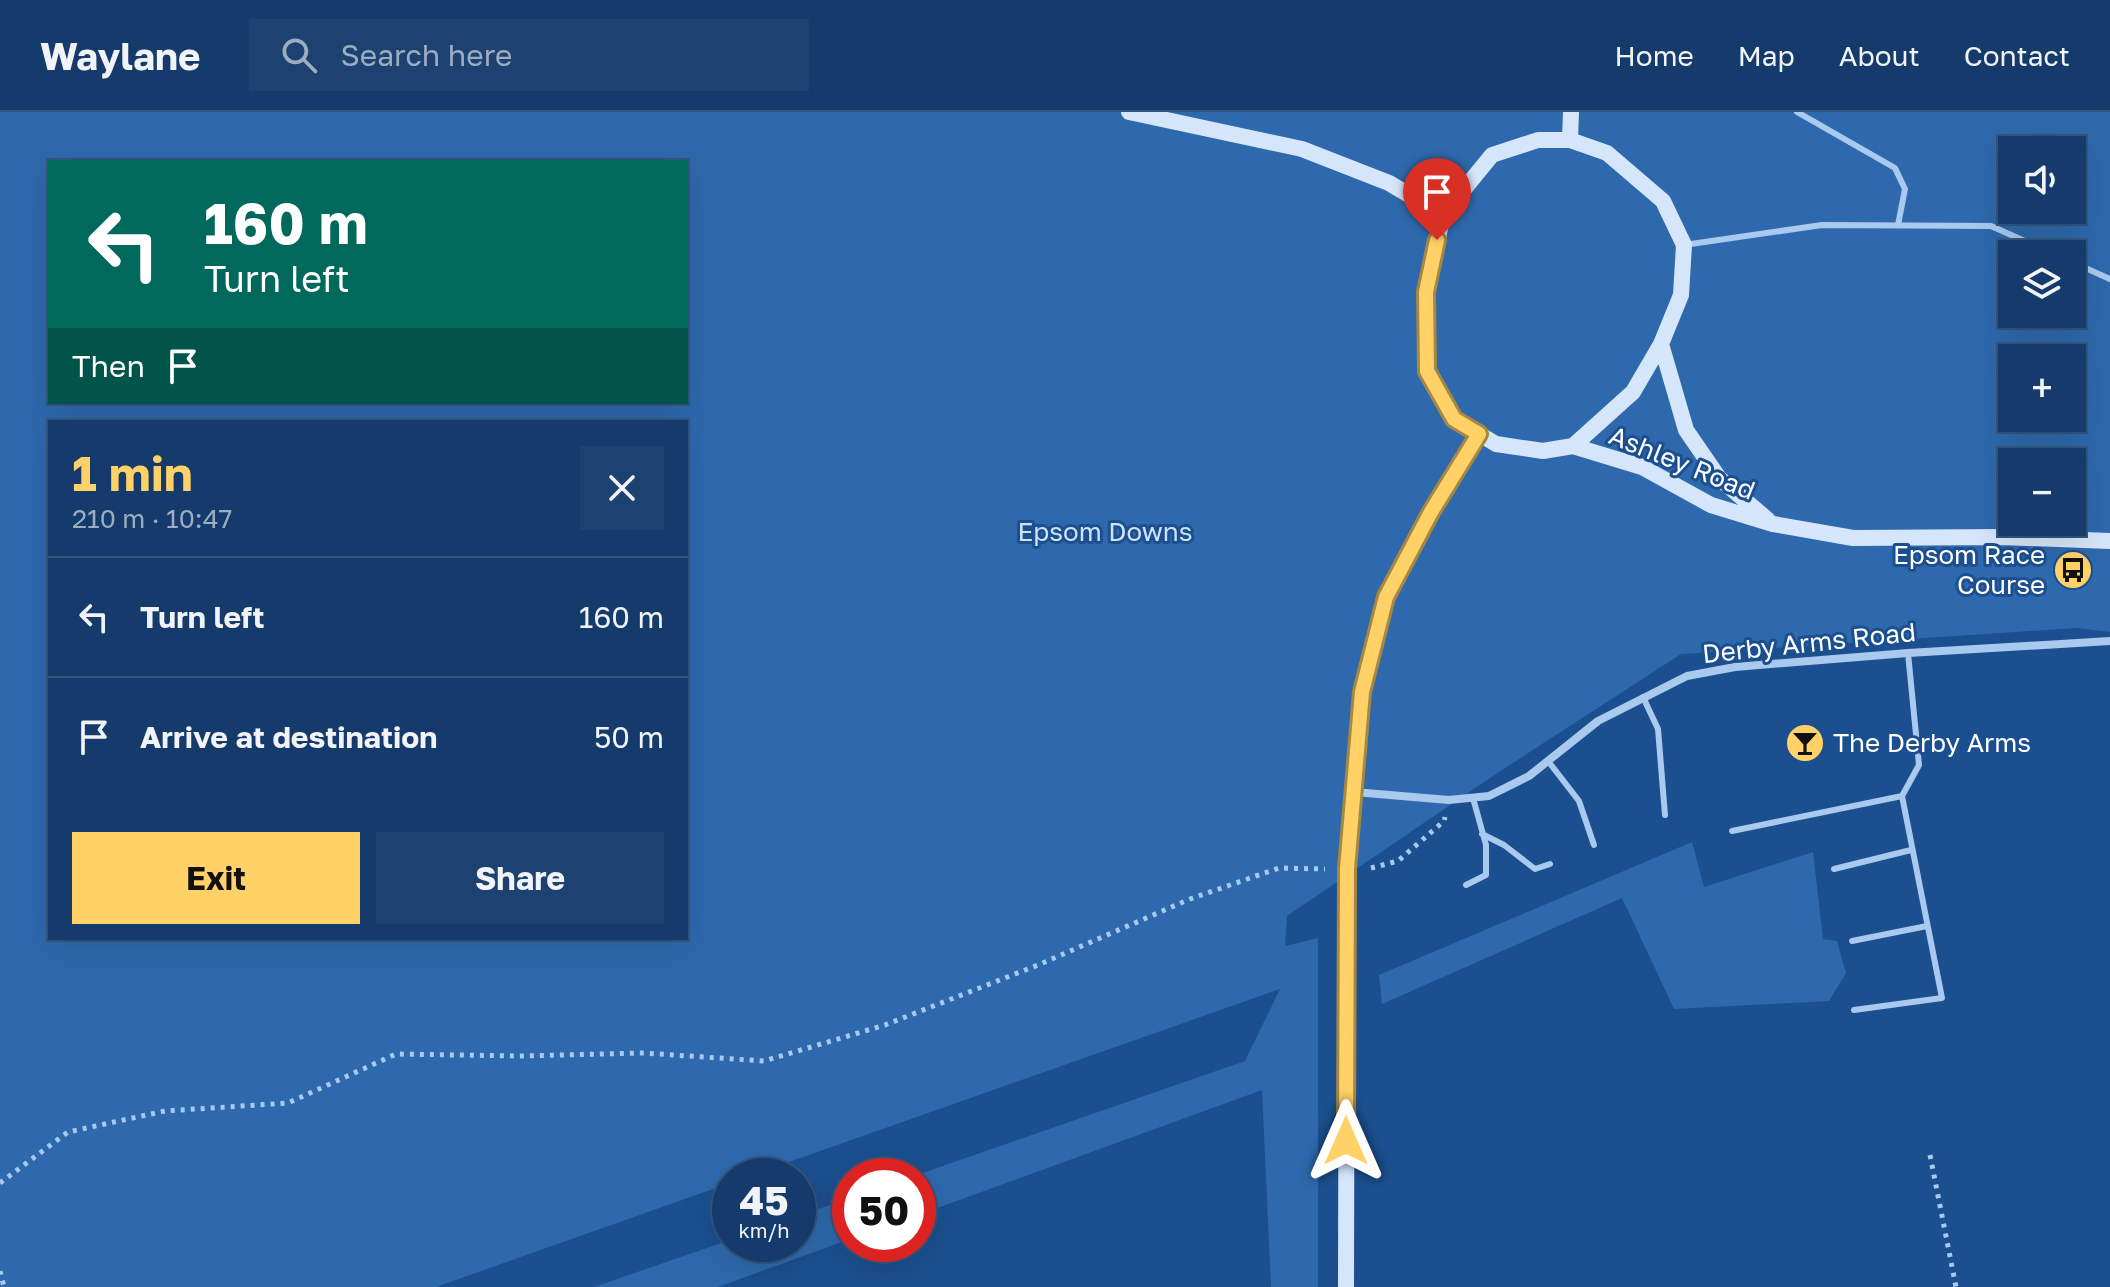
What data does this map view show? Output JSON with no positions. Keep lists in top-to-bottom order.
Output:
{
  "streets": {
    "main road": ["Ashley Road"],
    "street": ["Derby Arms Road"]
  },
  "parks": ["Epsom Downs"],
  "places": {
    "bus stop": ["Epsom Race Course"],
    "bar": ["The Derby Arms"]
  },
  "page": {
    "header": "Waylane",
    "search": "Search here",
    "nav": [
      "Home",
      "Map",
      "About",
      "Contact"
    ],
    "map_buttons": ["+", "−"],
    "turn": ["160 m", "Turn left"],
    "then": "Then",
    "heading": ["1 min", "210 m · 10:47"],
    "list": [
      {
        "name": "Turn left",
        "value": "160 m"
      },
      {
        "name": "Arrive at destination",
        "value": "50 m"
      }
    ],
    "buttons": ["Exit", "Share"],
    "speed": "45 km/h",
    "limit": "50"
  }
}
